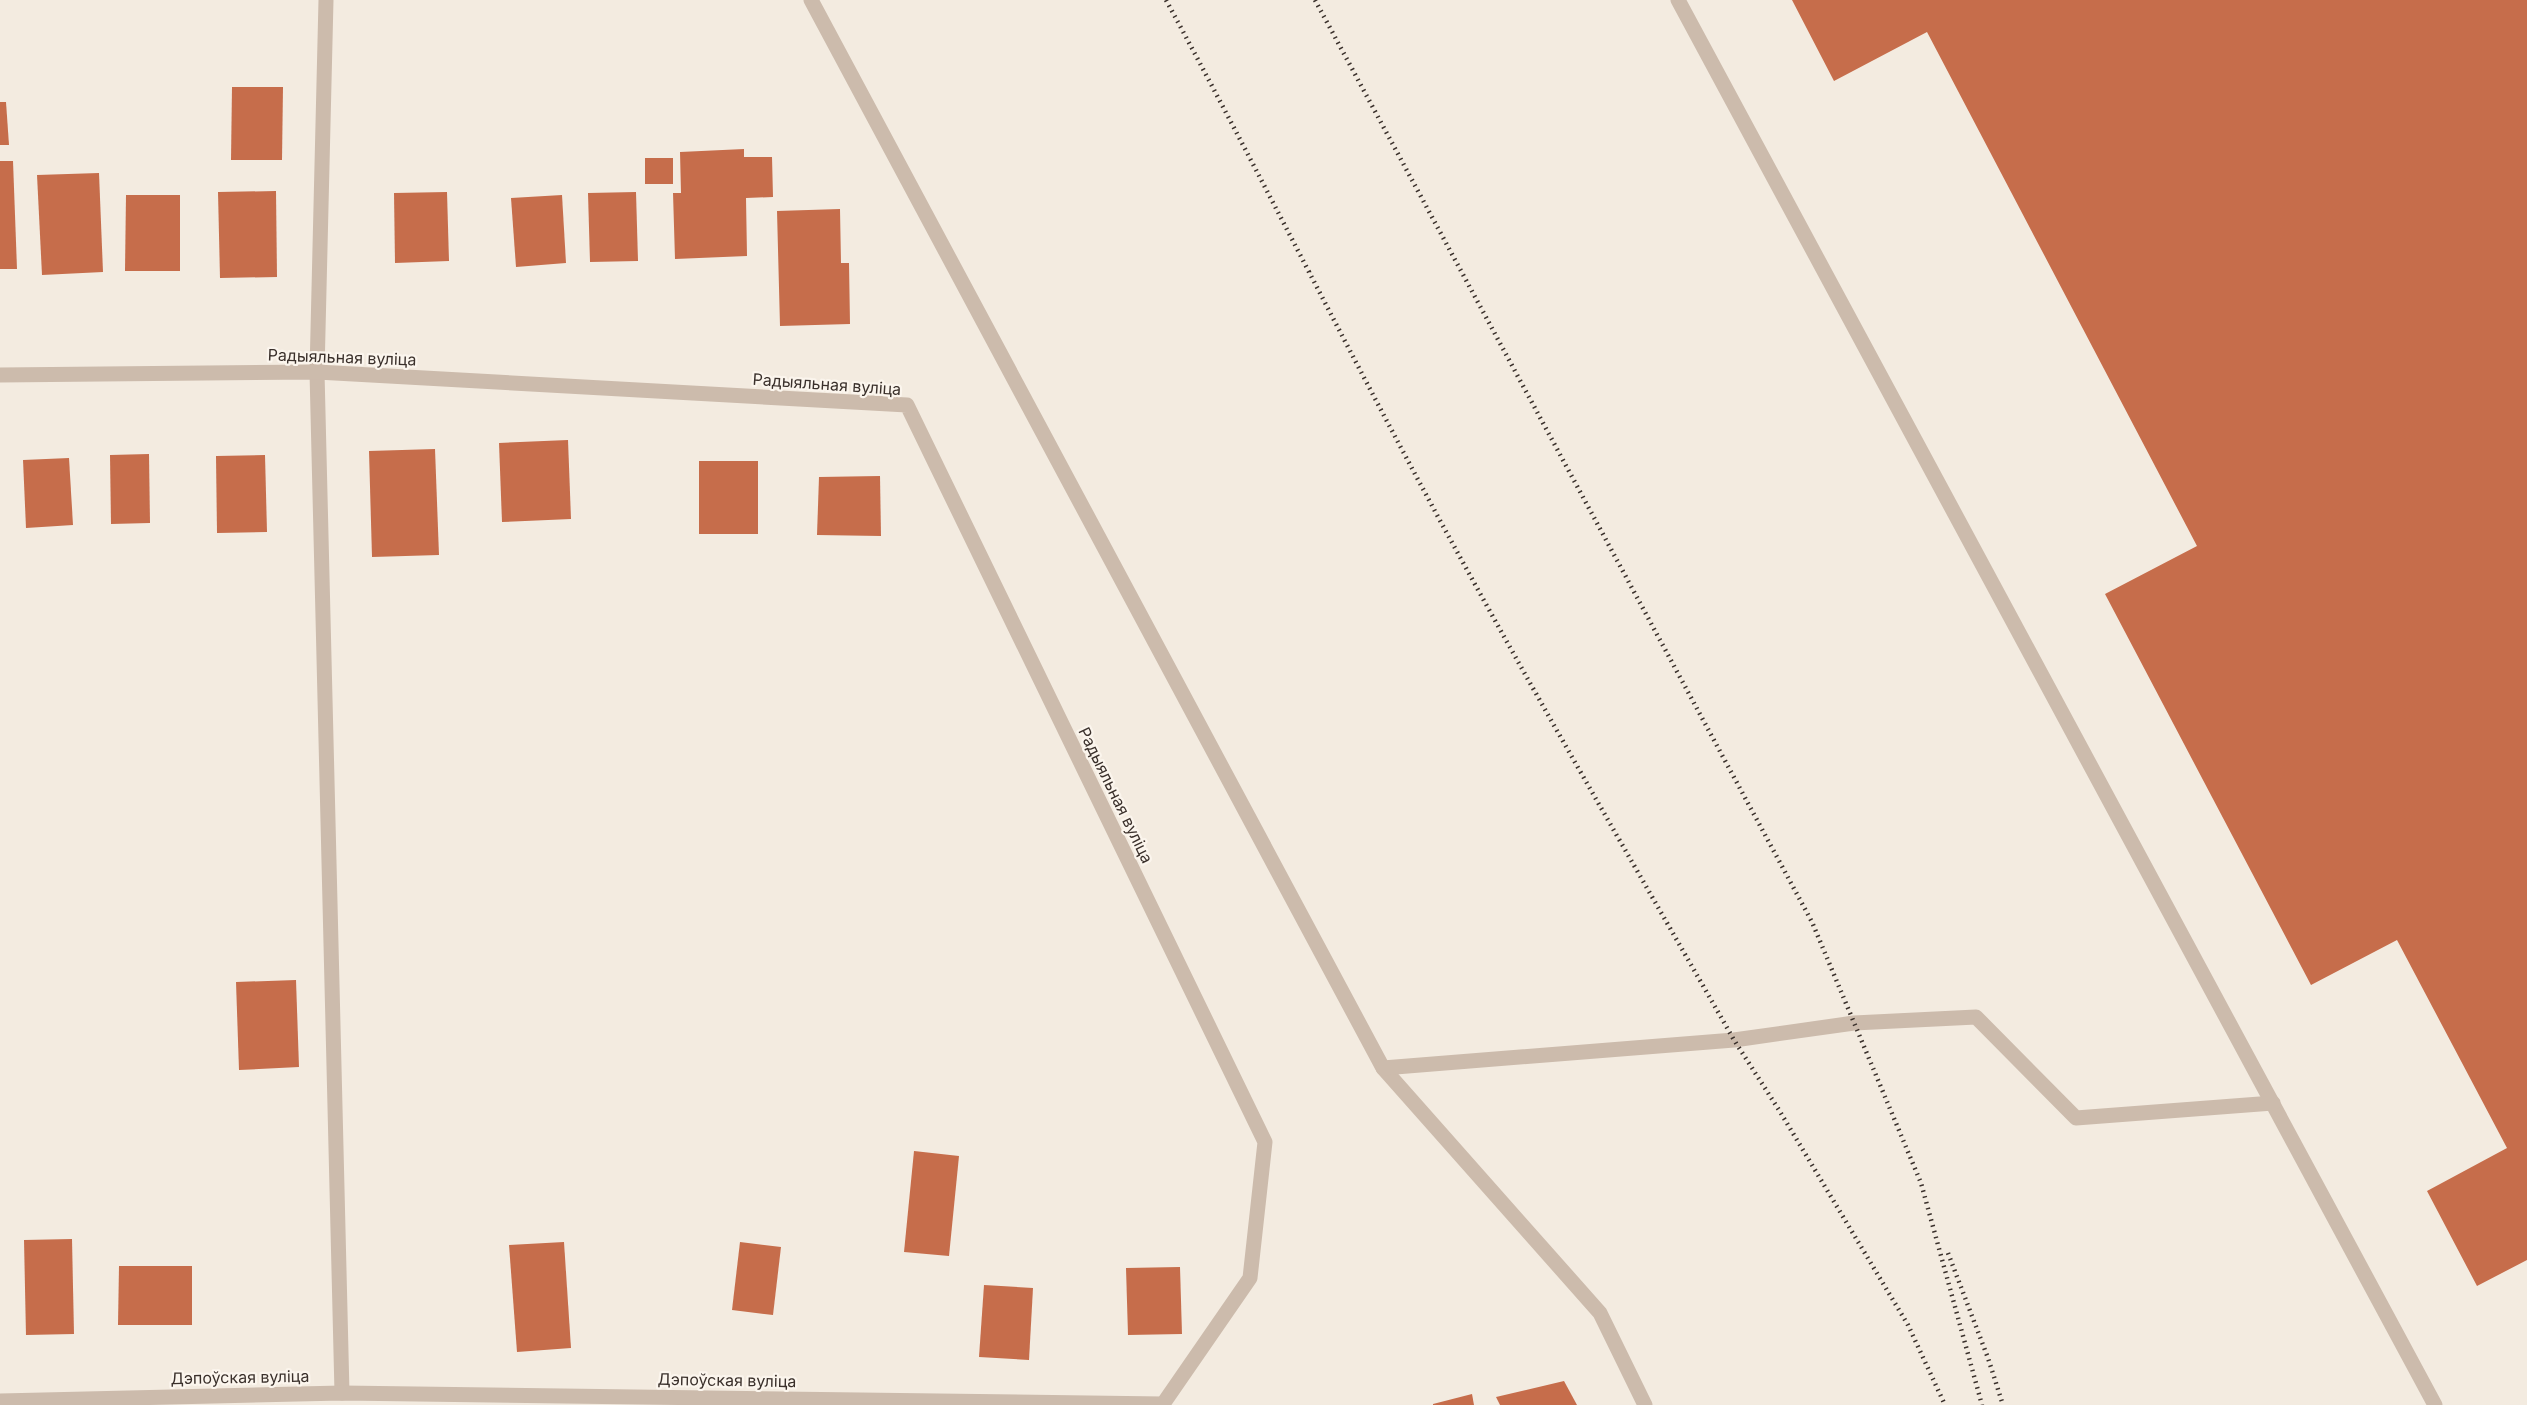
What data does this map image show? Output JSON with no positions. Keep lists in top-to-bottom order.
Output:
{
  "streets": {
    "street": ["Радыяльная вуліца", "Дэпоўская вуліца"]
  },
  "crossings": [
    ["Радыяльная вуліца", "Дэпоўская вуліца"]
  ]
}
